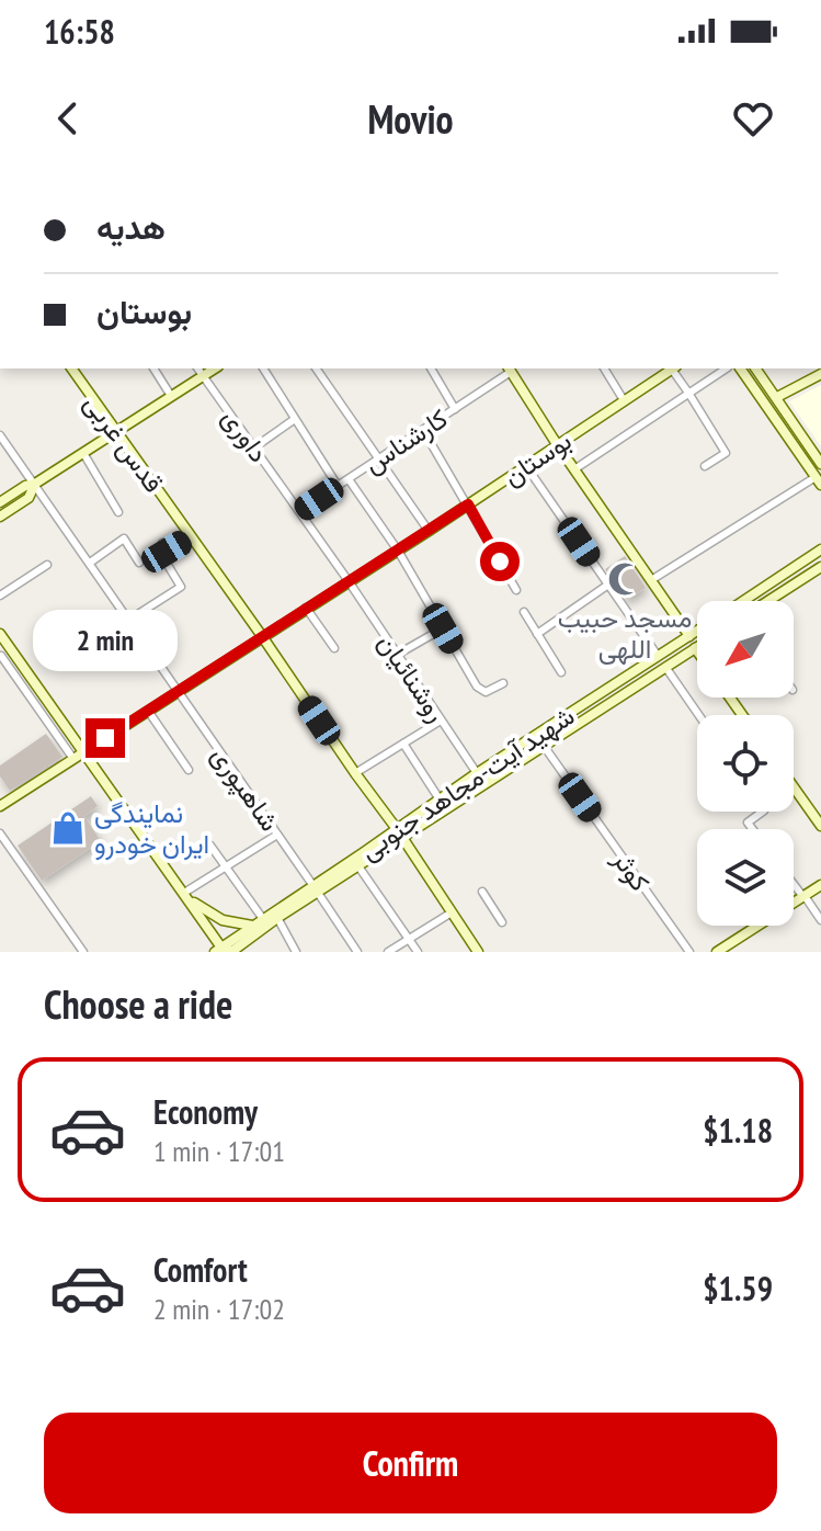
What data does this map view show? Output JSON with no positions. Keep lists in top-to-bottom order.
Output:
{
  "streets": {
    "street": [
      "داوری",
      "کارشناس",
      "قدس غربی",
      "بوستان",
      "روشنائیان",
      "شهید آیت-مجاهد جنوبی",
      "شاهپوری",
      "کوثر"
    ]
  },
  "crossings": [
    ["داوری", "کارشناس"],
    ["داوری", "بوستان"],
    ["داوری", "روشنائیان"],
    ["قدس غربی", "بوستان"],
    ["قدس غربی", "شهید آیت-مجاهد جنوبی"],
    ["بوستان", "روشنائیان"],
    ["بوستان", "شاهپوری"],
    ["روشنائیان", "شهید آیت-مجاهد جنوبی"],
    ["شهید آیت-مجاهد جنوبی", "شاهپوری"],
    ["شهید آیت-مجاهد جنوبی", "کوثر"]
  ],
  "places": {
    "mosque": ["مسجد حبیب اللهی"],
    "shop": ["نمایندگی ایران خودرو"]
  },
  "north": "bottom left",
  "page": {
    "status": "16:58",
    "header": "Movio",
    "banner": ["هدیه", "بوستان"],
    "bubble": "2 min",
    "heading": "Choose a ride",
    "list": [
      {
        "name": "Economy",
        "note": "1 min · 17:01",
        "value": "$1.18"
      },
      {
        "name": "Comfort",
        "note": "2 min · 17:02",
        "value": "$1.59"
      }
    ],
    "buttons": "Confirm"
  }
}
